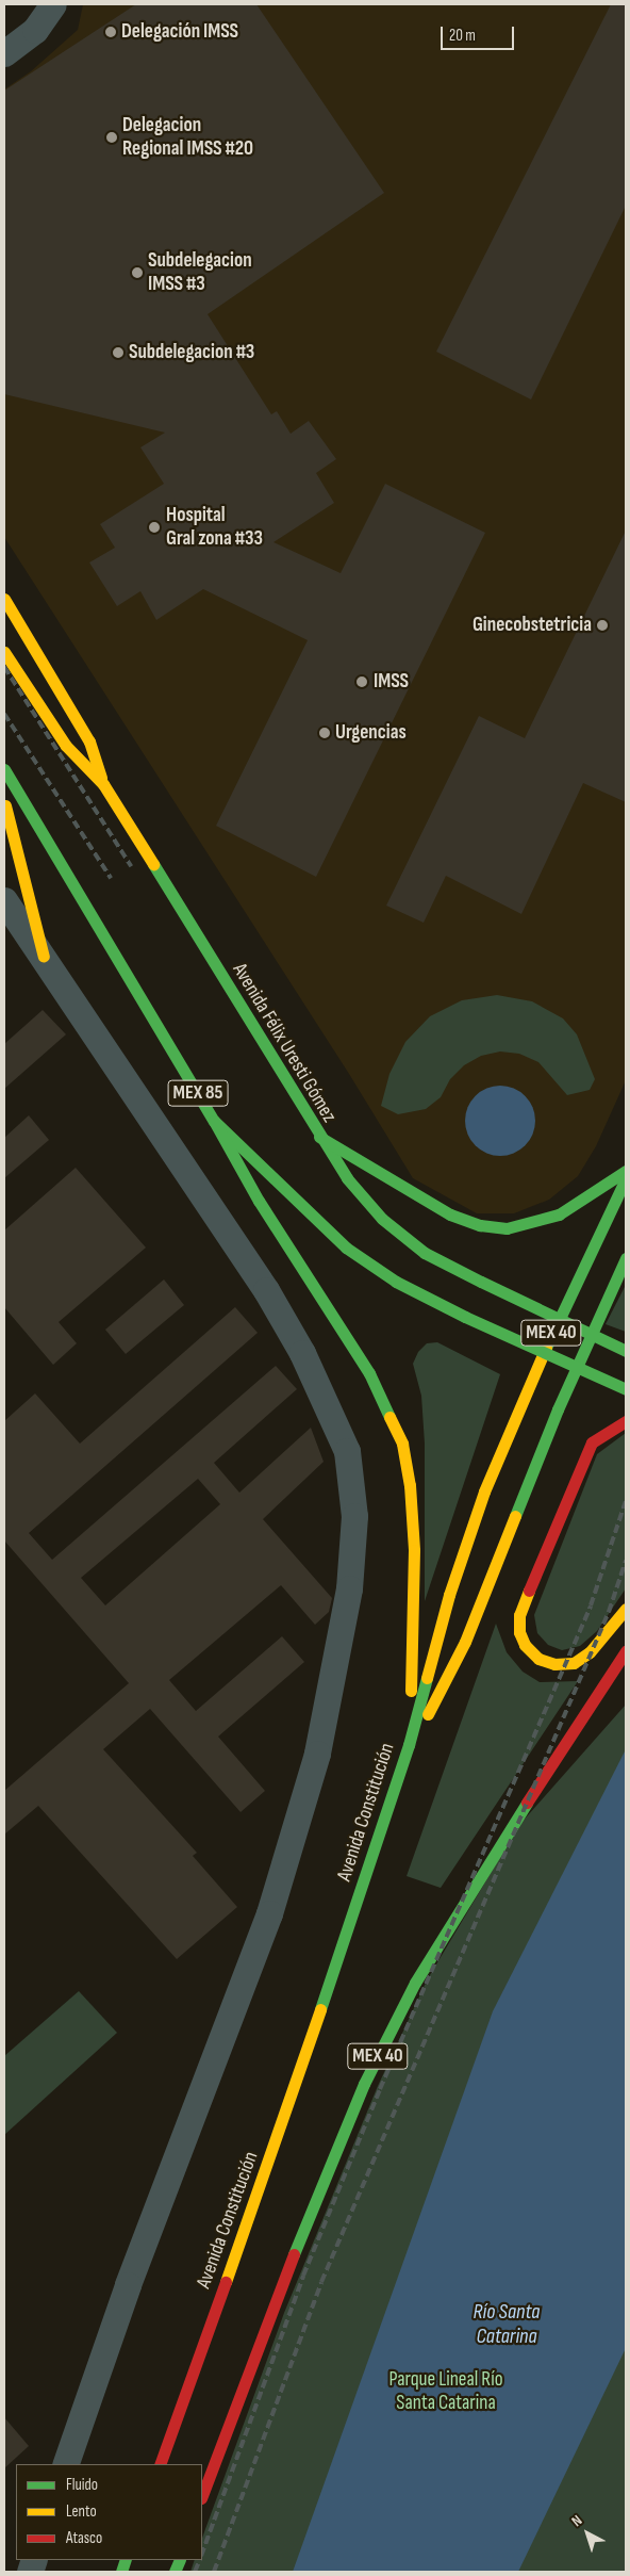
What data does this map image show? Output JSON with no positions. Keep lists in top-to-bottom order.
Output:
{
  "streets": {
    "main road": [
      "Avenida Félix Uresti Gómez",
      "MEX 85",
      "MEX 40",
      "Avenida Constitución"
    ]
  },
  "water": ["Río Santa Catarina"],
  "parks": ["Parque Lineal Río Santa Catarina"],
  "places": [
    "Delegación IMSS",
    "Delegacion Regional IMSS #20",
    "Subdelegacion IMSS #3",
    "Subdelegacion #3",
    "Hospital Gral zona #33",
    "Ginecobstetricia",
    "IMSS",
    "Urgencias"
  ],
  "legend": ["Fluido", "Lento", "Atasco"],
  "scale_bar": "20 m",
  "north": "top left"
}
